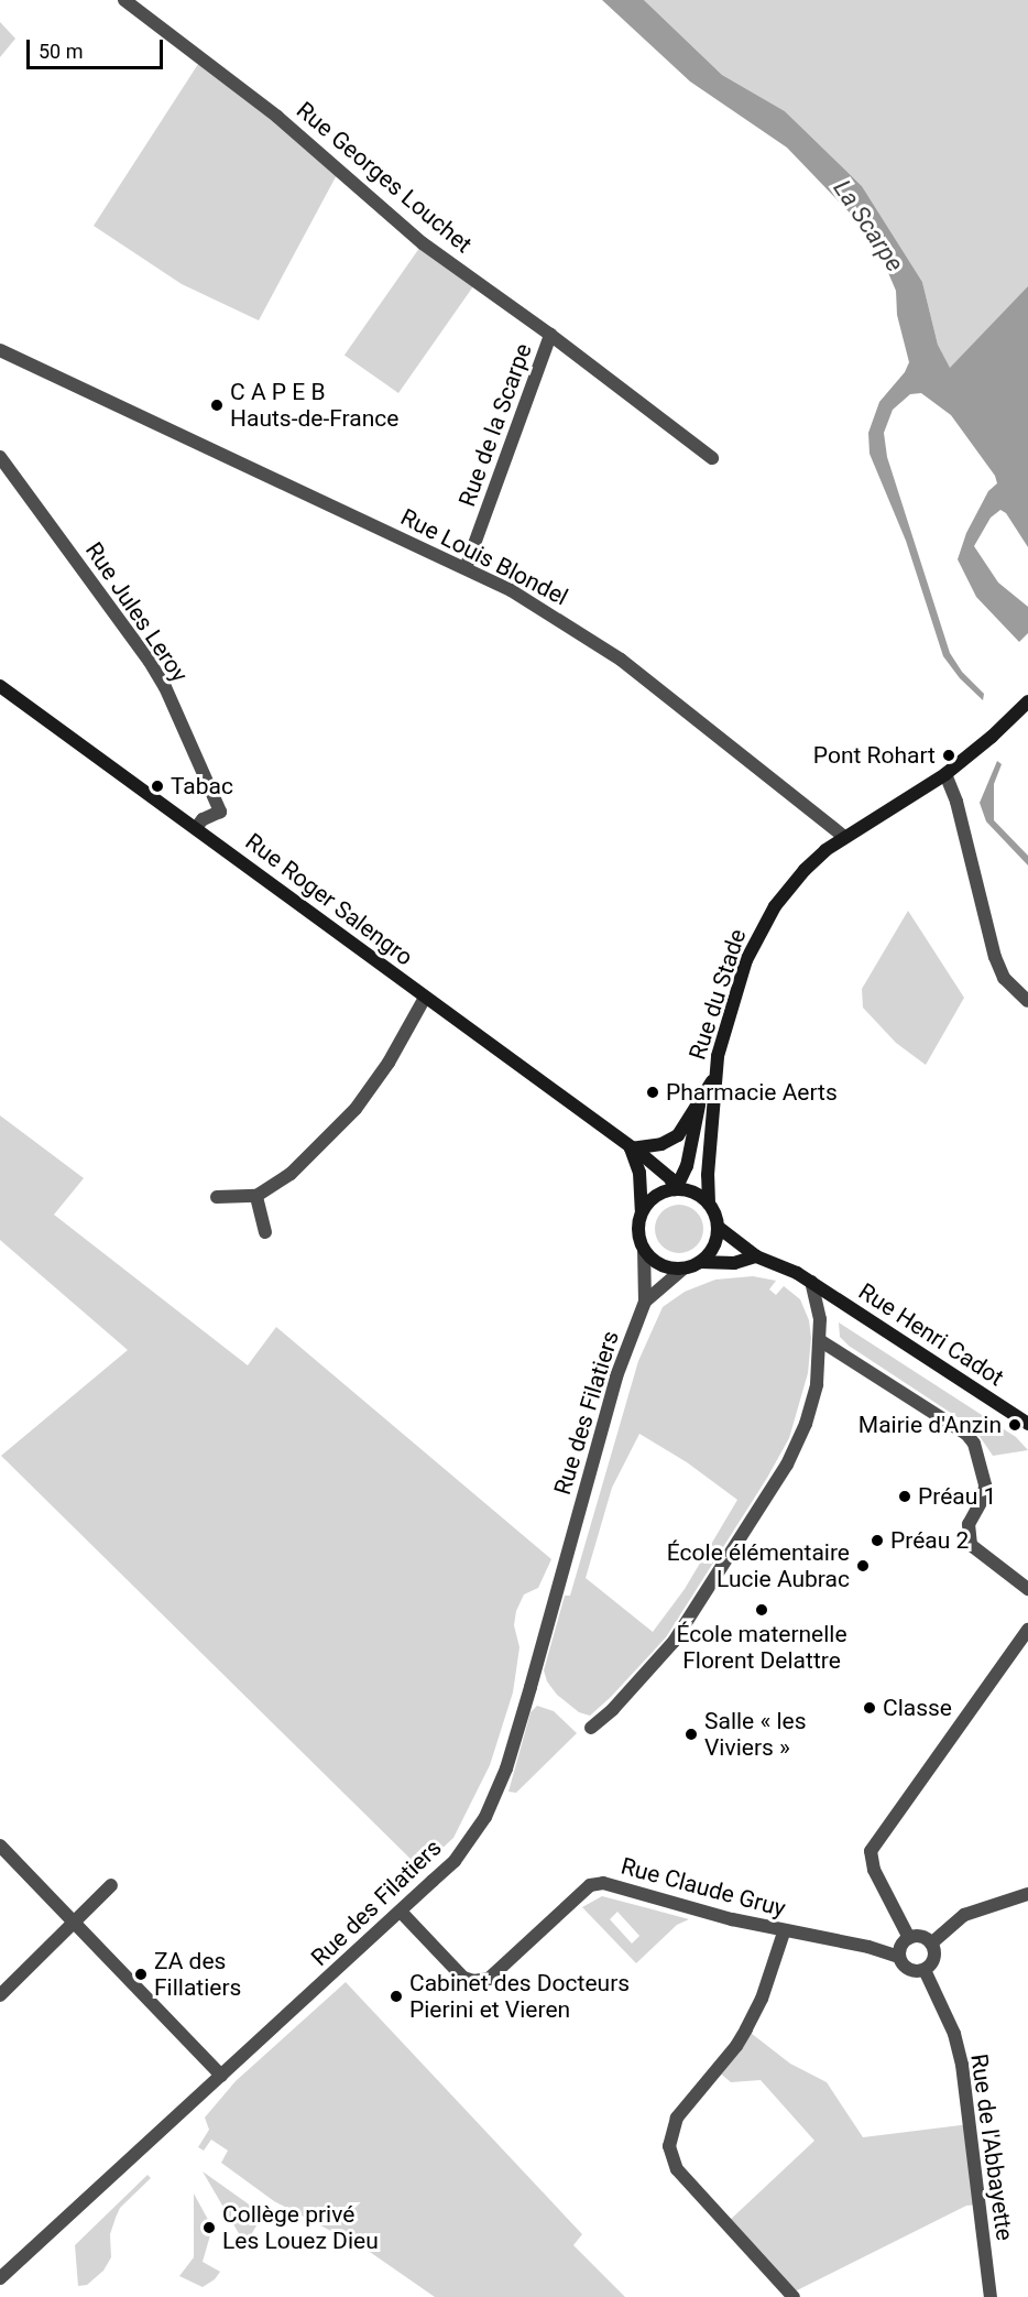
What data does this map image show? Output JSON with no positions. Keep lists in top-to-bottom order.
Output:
{
  "streets": {
    "main road": ["Rue Roger Salengro", "Rue du Stade", "Rue Henri Cadot"],
    "street": [
      "Rue Georges Louchet",
      "Rue de la Scarpe",
      "Rue Louis Blondel",
      "Rue Jules Leroy",
      "Rue des Filatiers",
      "Rue Claude Gruy",
      "Rue de l'Abbayette"
    ]
  },
  "crossings": [
    ["Rue Georges Louchet", "Rue de la Scarpe"],
    ["Rue de la Scarpe", "Rue Louis Blondel"],
    ["Rue Louis Blondel", "Rue du Stade"],
    ["Rue Jules Leroy", "Rue Roger Salengro"],
    ["Rue Roger Salengro", "Rue du Stade"],
    ["Rue Roger Salengro", "Rue des Filatiers"],
    ["Rue du Stade", "Rue des Filatiers"],
    ["Rue des Filatiers", "Rue Claude Gruy"],
    ["Rue Claude Gruy", "Rue de l'Abbayette"]
  ],
  "water": ["La Scarpe"],
  "places": [
    "C A P E B Hauts-de-France",
    "Pont Rohart",
    "Tabac",
    "Pharmacie Aerts",
    "Mairie d'Anzin",
    "Préau 1",
    "Préau 2",
    "École élémentaire Lucie Aubrac",
    "École maternelle Florent Delattre",
    "Classe",
    "Salle « les Viviers »",
    "ZA des Fillatiers",
    "Cabinet des Docteurs Pierini et Vieren",
    "Collège privé Les Louez Dieu"
  ],
  "scale_bar": "50 m"
}
